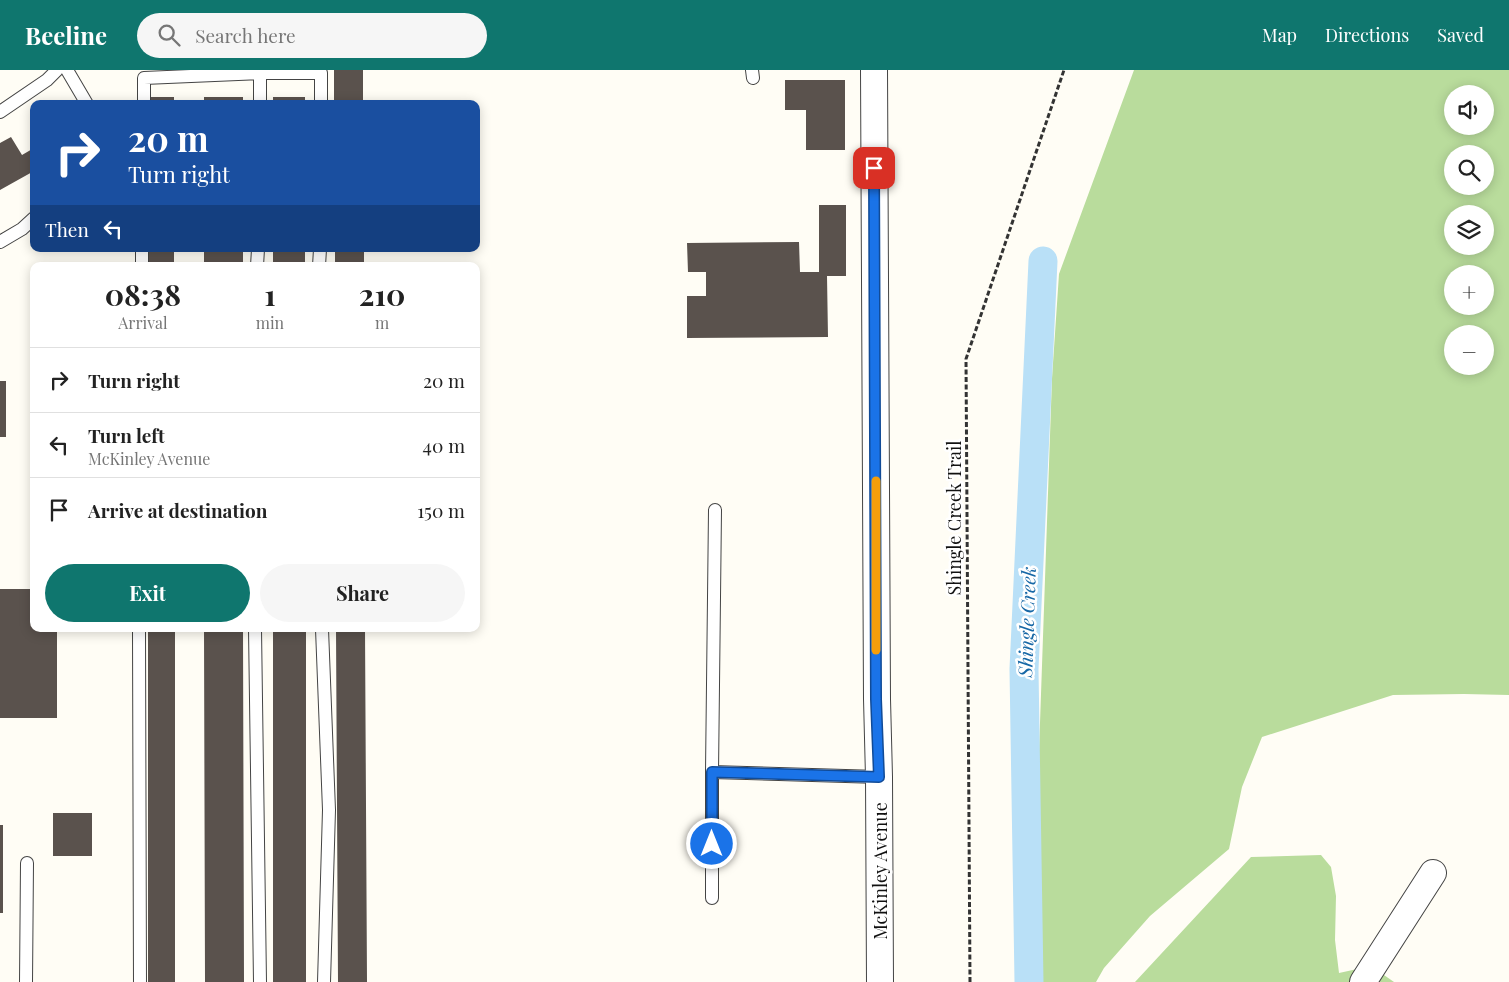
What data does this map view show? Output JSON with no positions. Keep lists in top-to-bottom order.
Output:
{
  "streets": {
    "street": ["McKinley Avenue"],
    "path": ["Shingle Creek Trail"]
  },
  "water": ["Shingle Creek"],
  "page": {
    "header": "Beeline",
    "search": "Search here",
    "nav": ["Map", "Directions", "Saved"],
    "map_buttons": ["+", "−"],
    "turn": ["20 m", "Turn right"],
    "then": "Then",
    "eta": [
      "08:38",
      "Arrival",
      "1",
      "min",
      "210",
      "m"
    ],
    "list": [
      {
        "name": "Turn right",
        "value": "20 m"
      },
      {
        "name": "Turn left",
        "note": "McKinley Avenue",
        "value": "40 m"
      },
      {
        "name": "Arrive at destination",
        "value": "150 m"
      }
    ],
    "buttons": ["Exit", "Share"]
  }
}
